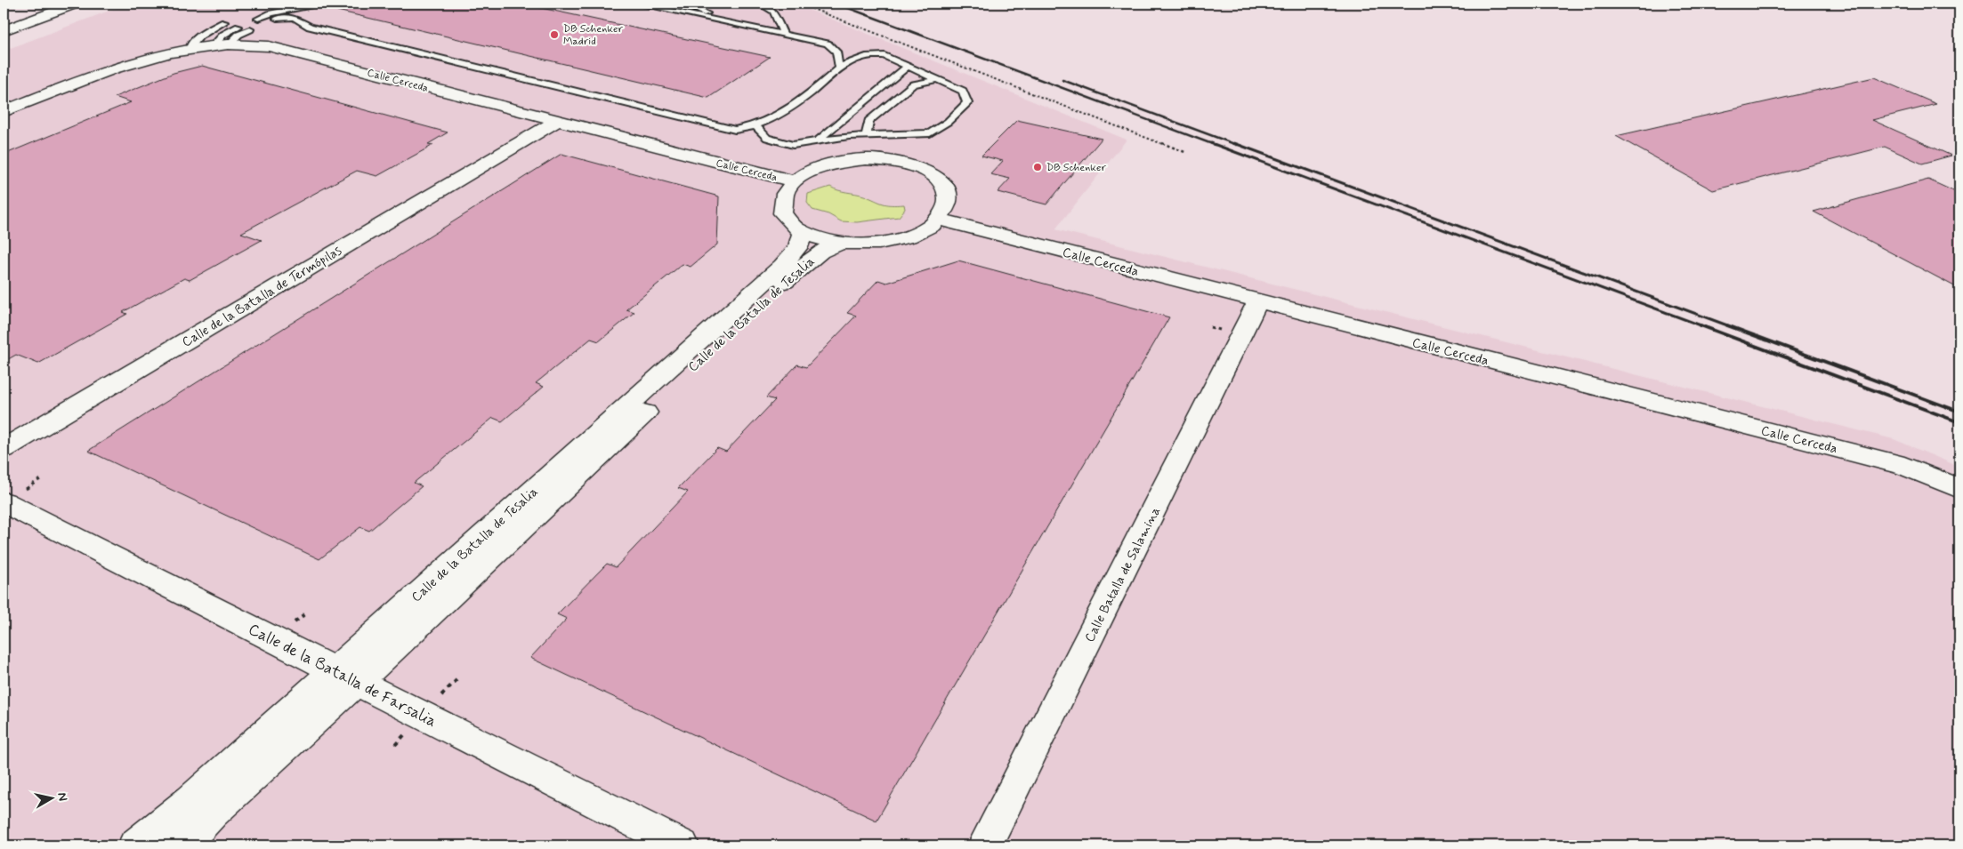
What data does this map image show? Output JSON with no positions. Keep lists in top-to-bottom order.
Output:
{
  "streets": {
    "street": [
      "Calle Cerceda",
      "Calle de la Batalla de Termópilas",
      "Calle de la Batalla de Tesalia",
      "Calle Batalla de Salamina",
      "Calle de la Batalla de Farsalia"
    ]
  },
  "crossings": [
    ["Calle Cerceda", "Calle de la Batalla de Termópilas"],
    ["Calle Cerceda", "Calle de la Batalla de Tesalia"],
    ["Calle Cerceda", "Calle Batalla de Salamina"],
    ["Calle de la Batalla de Tesalia", "Calle de la Batalla de Farsalia"]
  ],
  "places": ["DB Schenker Madrid", "DB Schenker"],
  "north": "right"
}
